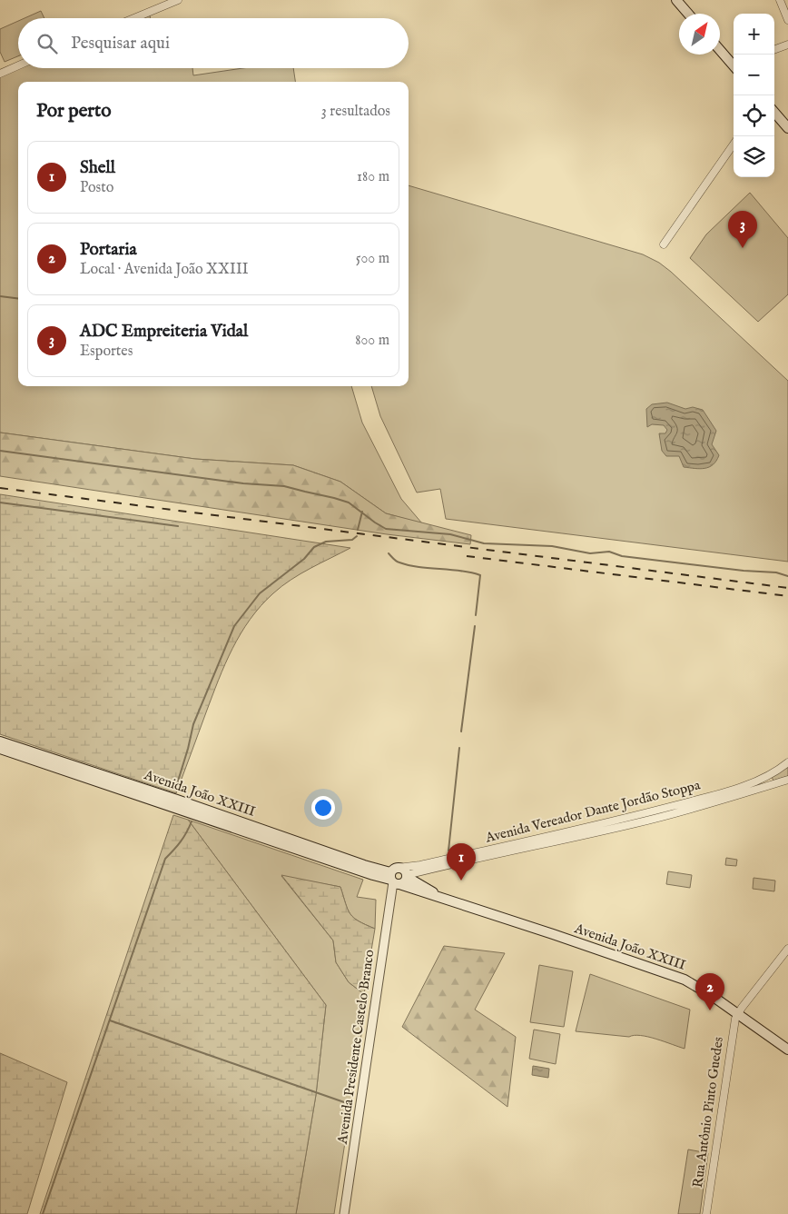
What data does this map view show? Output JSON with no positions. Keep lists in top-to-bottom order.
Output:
{
  "streets": {
    "main road": ["Avenida João XXIII"],
    "street": ["Avenida Vereador Dante Jordão Stoppa", "Avenida Presidente Castelo Branco", "Rua Antônio Pinto Guedes"]
  },
  "crossings": [
    ["Avenida João XXIII", "Avenida Vereador Dante Jordão Stoppa"],
    ["Avenida João XXIII", "Avenida Presidente Castelo Branco"],
    ["Avenida João XXIII", "Rua Antônio Pinto Guedes"],
    ["Avenida Vereador Dante Jordão Stoppa", "Avenida Presidente Castelo Branco"]
  ],
  "north": "top right",
  "page": {
    "map_buttons": ["+", "−"],
    "search": "Pesquisar aqui",
    "heading": ["Por perto", "3 resultados"],
    "list": [
      {
        "mark": "1",
        "name": "Shell",
        "note": "Posto",
        "value": "180 m"
      },
      {
        "mark": "2",
        "name": "Portaria",
        "note": "Local · Avenida João XXIII",
        "value": "500 m"
      },
      {
        "mark": "3",
        "name": "ADC Empreiteria Vidal",
        "note": "Esportes",
        "value": "800 m"
      }
    ],
    "pins": ["3", "1", "2"]
  }
}
